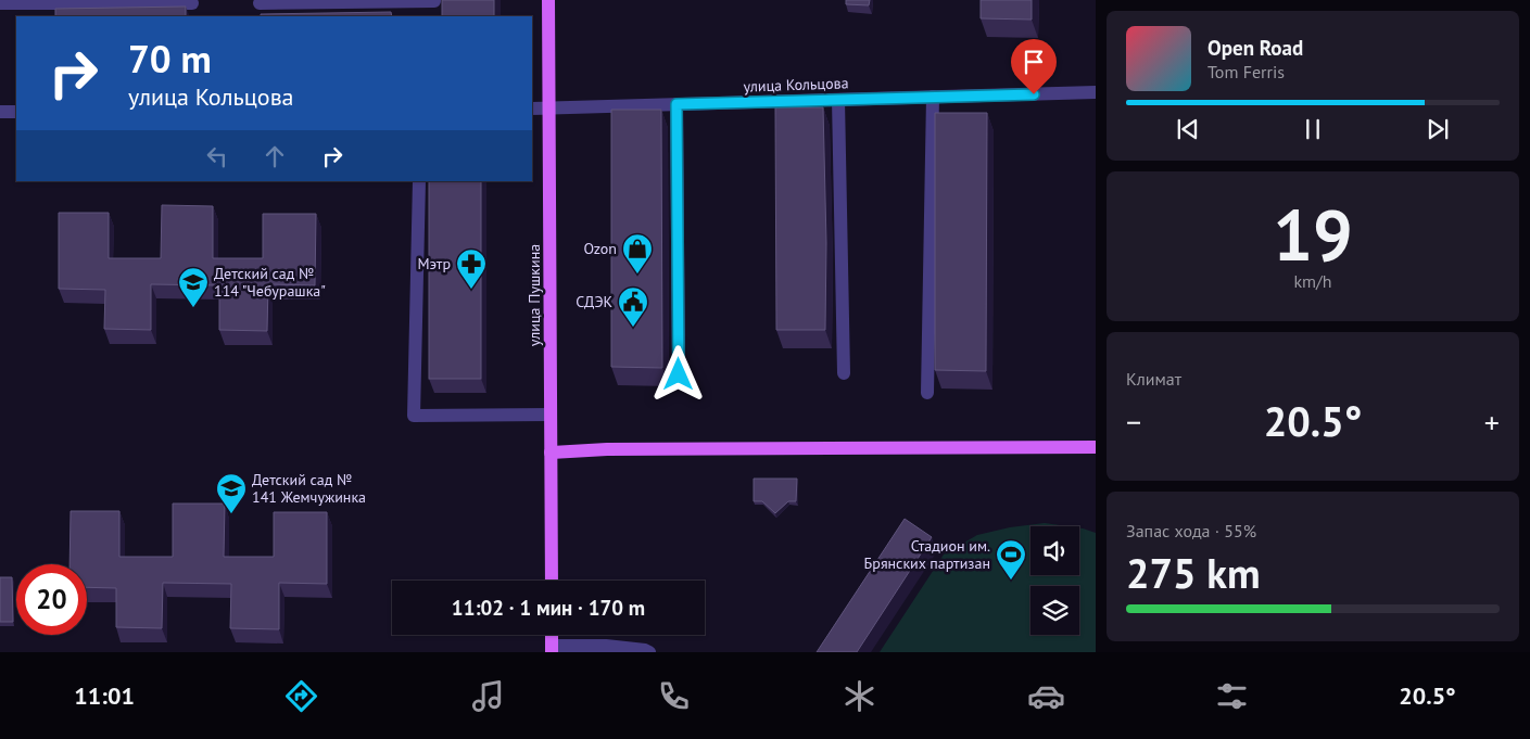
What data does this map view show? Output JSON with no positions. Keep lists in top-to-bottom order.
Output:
{
  "streets": {
    "main road": ["улица Пушкина"],
    "street": ["улица Кольцова"]
  },
  "crossings": [
    ["улица Кольцова", "улица Пушкина"]
  ],
  "places": {
    "shop": ["Ozon"],
    "pharmacy": ["Мэтр"],
    "school or university": ["Детский сад № 114 \"Чебурашка\"", "Детский сад № 141 Жемчужинка"],
    "public building": ["СДЭК"],
    "sports": ["Стадион им. Брянских партизан"]
  },
  "page": {
    "turn": ["70 m", "улица Кольцова"],
    "song": ["Open Road", "Tom Ferris"],
    "tile": [
      ["19", "km/h"],
      "Климат",
      ["Запас хода · 55%", "275 km"]
    ],
    "heat": ["−", "20.5°", "+"],
    "limit": "20",
    "trip": "11:02 · 1 мин · 170 m",
    "tabs": ["11:01", "20.5°"]
  }
}
